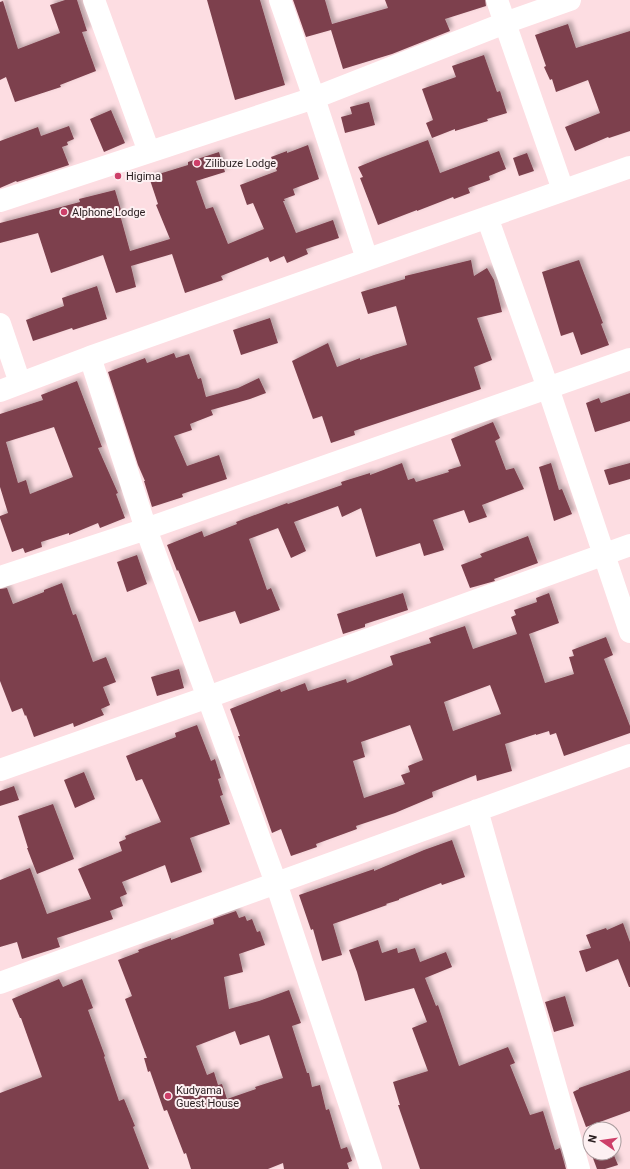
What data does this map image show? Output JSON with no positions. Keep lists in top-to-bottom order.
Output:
{
  "places": [
    "Zilibuze Lodge",
    "Higima",
    "Alphone Lodge",
    "Kudyama Guest House"
  ],
  "north": "left"
}
